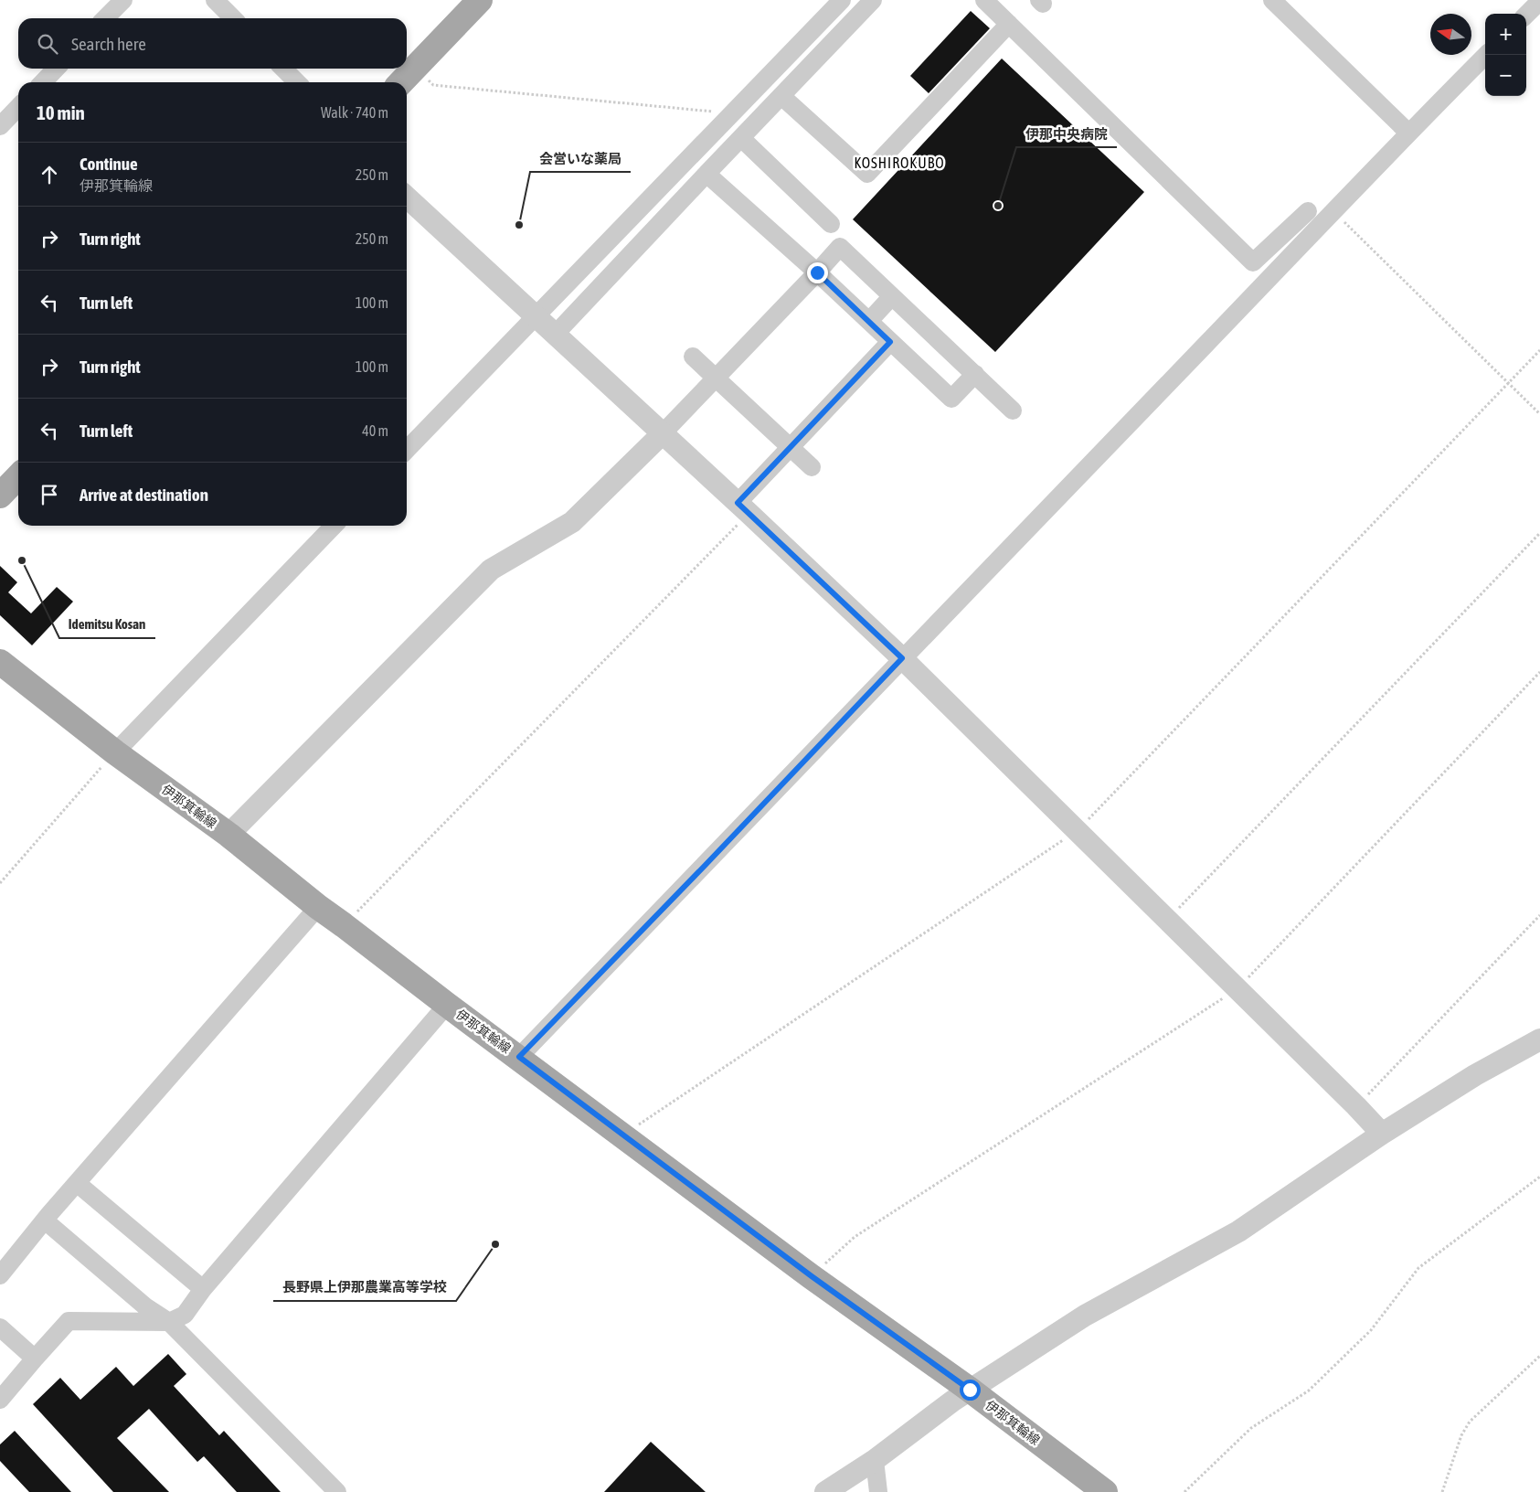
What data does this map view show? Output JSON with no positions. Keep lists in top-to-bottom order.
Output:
{
  "streets": {
    "main road": ["伊那箕輪線"]
  },
  "districts": ["KOSHIROKUBO"],
  "places": [
    "伊那中央病院",
    "会営いな薬局",
    "Idemitsu Kosan",
    "長野県上伊那農業高等学校"
  ],
  "north": "left",
  "page": {
    "map_buttons": ["+", "−"],
    "search": "Search here",
    "heading": ["10 min", "Walk · 740 m"],
    "list": [
      ["Continue", "伊那箕輪線", "250 m"],
      ["Turn right", "250 m"],
      ["Turn left", "100 m"],
      ["Turn right", "100 m"],
      ["Turn left", "40 m"],
      "Arrive at destination"
    ]
  }
}
